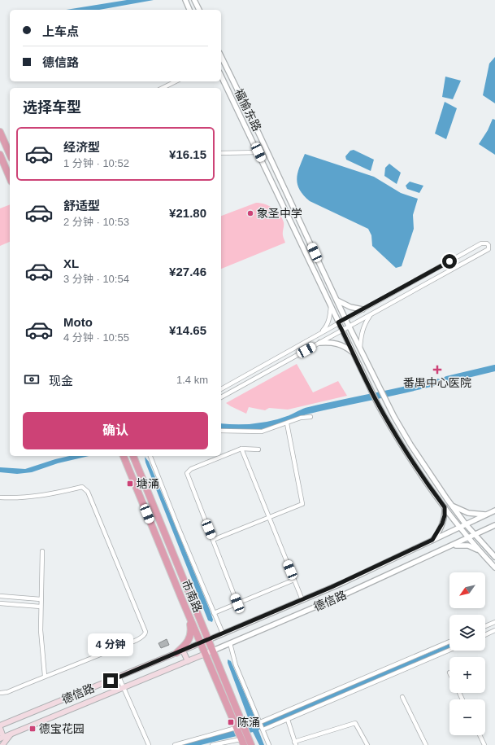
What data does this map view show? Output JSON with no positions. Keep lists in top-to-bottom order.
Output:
{
  "streets": {
    "highway": ["市南路"],
    "main road": ["德信路"],
    "street": ["福愉东路"]
  },
  "crossings": [
    ["福愉东路", "德信路"],
    ["市南路", "德信路"]
  ],
  "places": {
    "other": ["象圣中学"],
    "health": ["番禺中心医院"],
    "transit": ["塘涌", "陈涌", "德宝花园"]
  },
  "north": "bottom left",
  "page": {
    "banner": ["上车点", "德信路"],
    "heading": "选择车型",
    "list": [
      {
        "name": "经济型",
        "note": "1 分钟 · 10:52",
        "value": "¥16.15"
      },
      {
        "name": "舒适型",
        "note": "2 分钟 · 10:53",
        "value": "¥21.80"
      },
      {
        "name": "XL",
        "note": "3 分钟 · 10:54",
        "value": "¥27.46"
      },
      {
        "name": "Moto",
        "note": "4 分钟 · 10:55",
        "value": "¥14.65"
      }
    ],
    "pay": ["现金", "1.4 km"],
    "buttons": "确认",
    "map_buttons": ["+", "−"],
    "bubble": "4 分钟"
  }
}
